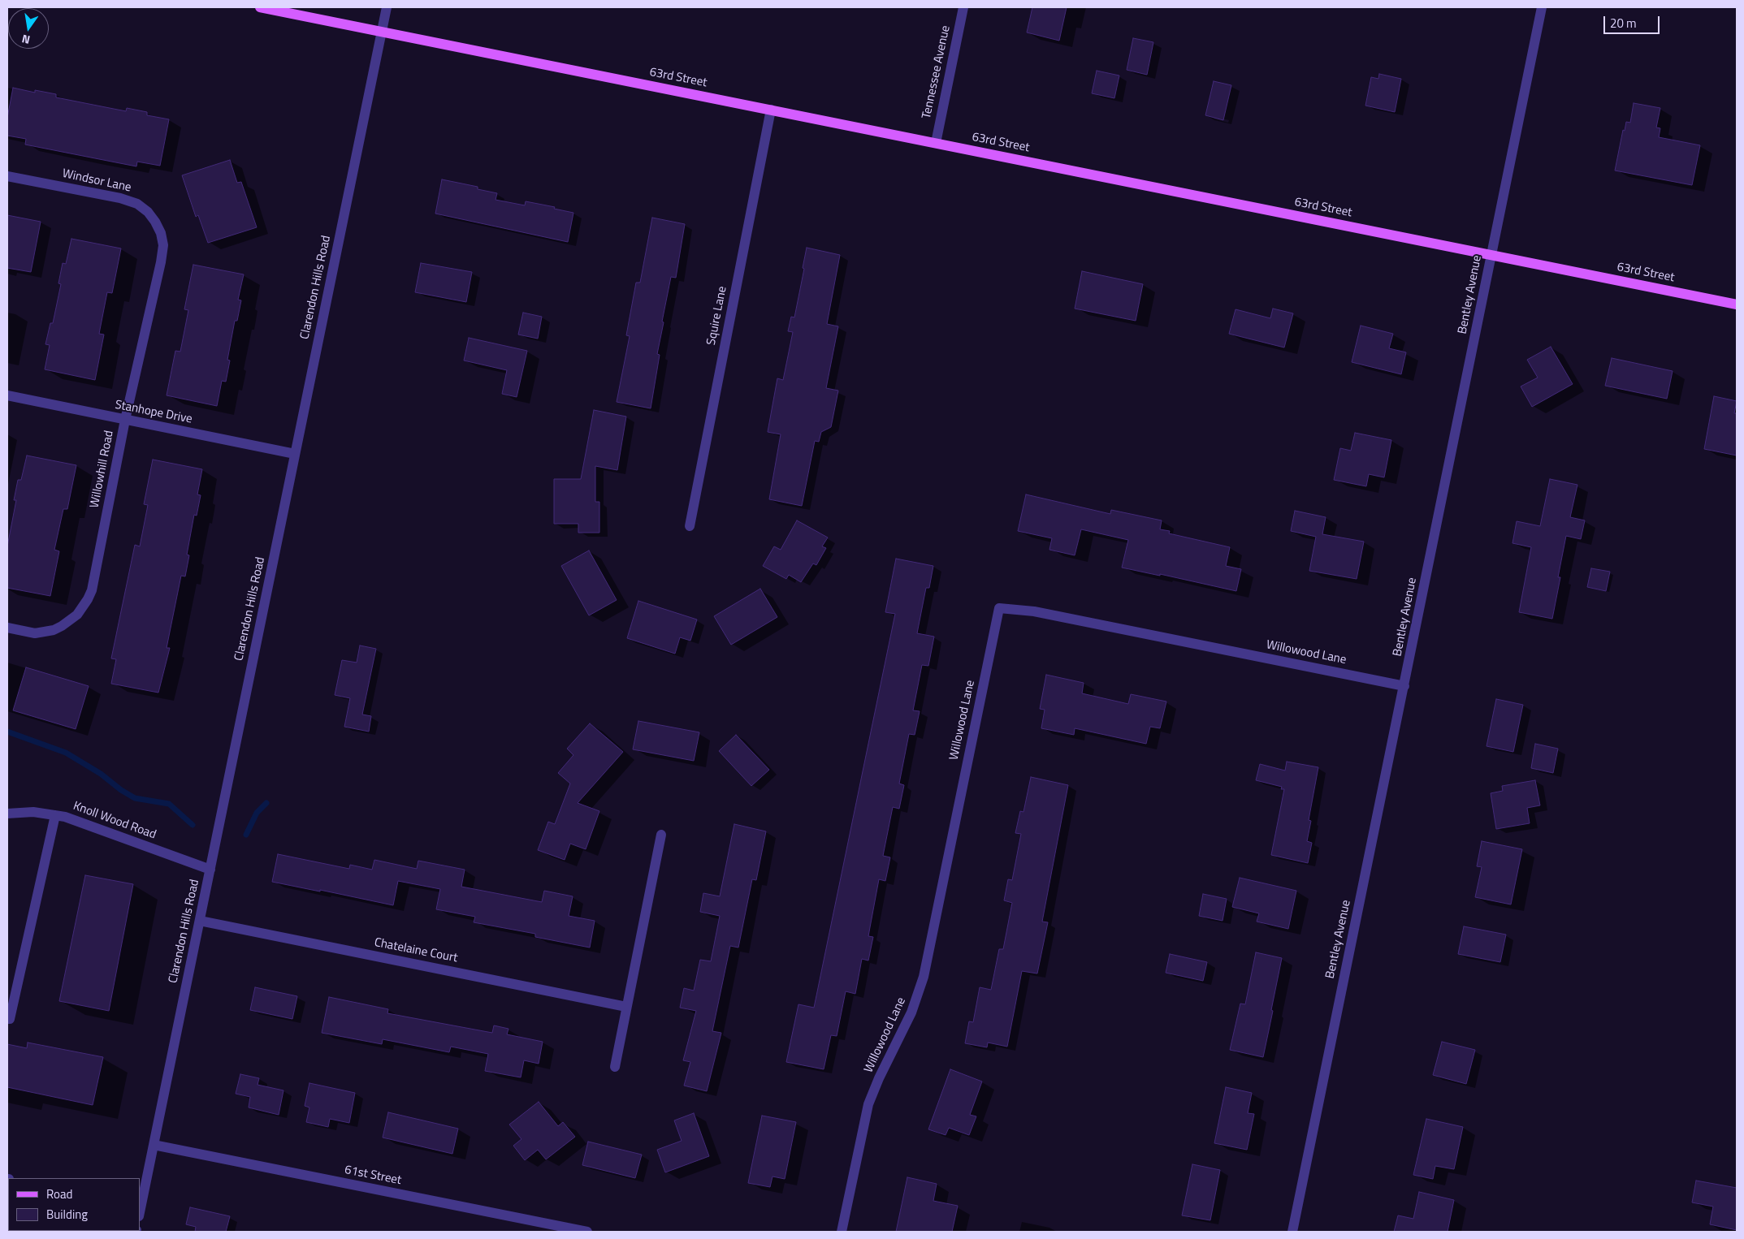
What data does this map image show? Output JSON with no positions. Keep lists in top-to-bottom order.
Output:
{
  "streets": {
    "main road": ["63rd Street"],
    "street": [
      "Tennessee Avenue",
      "Windsor Lane",
      "Clarendon Hills Road",
      "Bentley Avenue",
      "Squire Lane",
      "Stanhope Drive",
      "Willowhill Road",
      "Willowood Lane",
      "Knoll Wood Road",
      "Chatelaine Court",
      "61st Street"
    ]
  },
  "crossings": [
    ["Tennessee Avenue", "63rd Street"],
    ["63rd Street", "Clarendon Hills Road"],
    ["63rd Street", "Bentley Avenue"],
    ["63rd Street", "Squire Lane"],
    ["Windsor Lane", "Willowhill Road"],
    ["Clarendon Hills Road", "Stanhope Drive"],
    ["Clarendon Hills Road", "Knoll Wood Road"],
    ["Clarendon Hills Road", "Chatelaine Court"],
    ["Clarendon Hills Road", "61st Street"],
    ["Bentley Avenue", "Willowood Lane"],
    ["Stanhope Drive", "Willowhill Road"]
  ],
  "legend": ["Road", "Building"],
  "scale_bar": "20 m",
  "north": "bottom"
}
